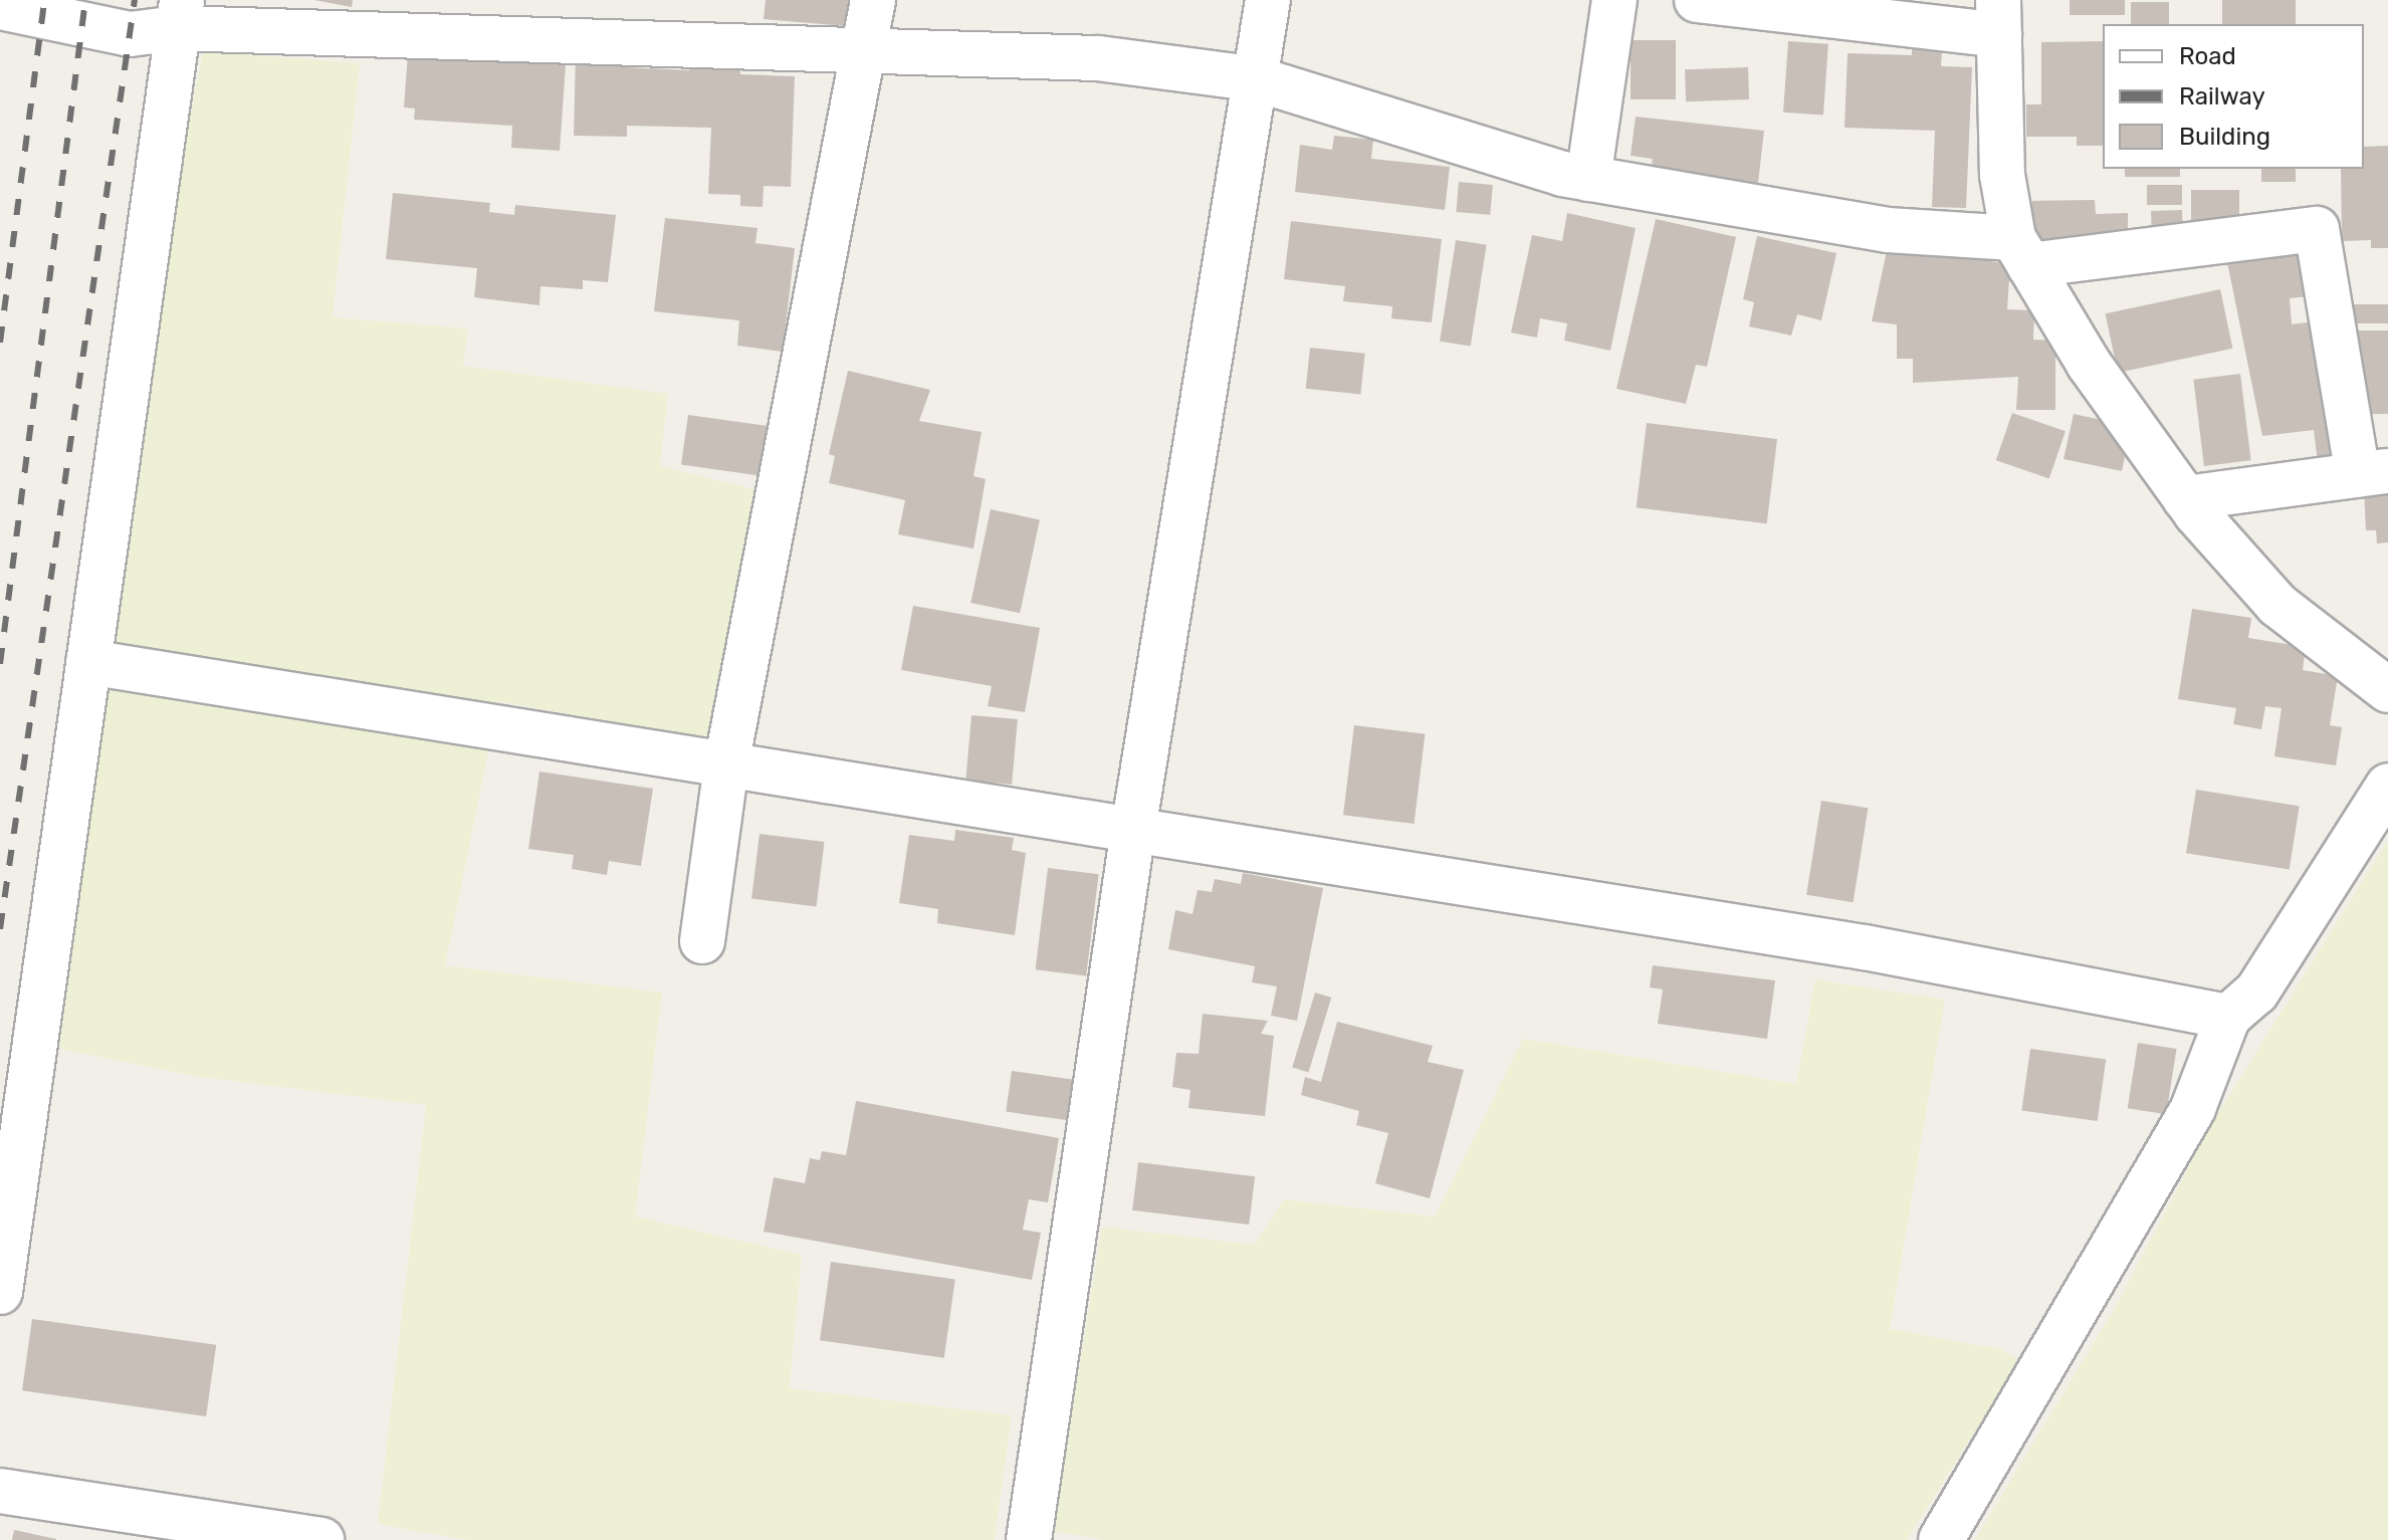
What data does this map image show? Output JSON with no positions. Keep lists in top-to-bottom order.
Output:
{
  "legend": ["Road", "Railway", "Building"]
}
